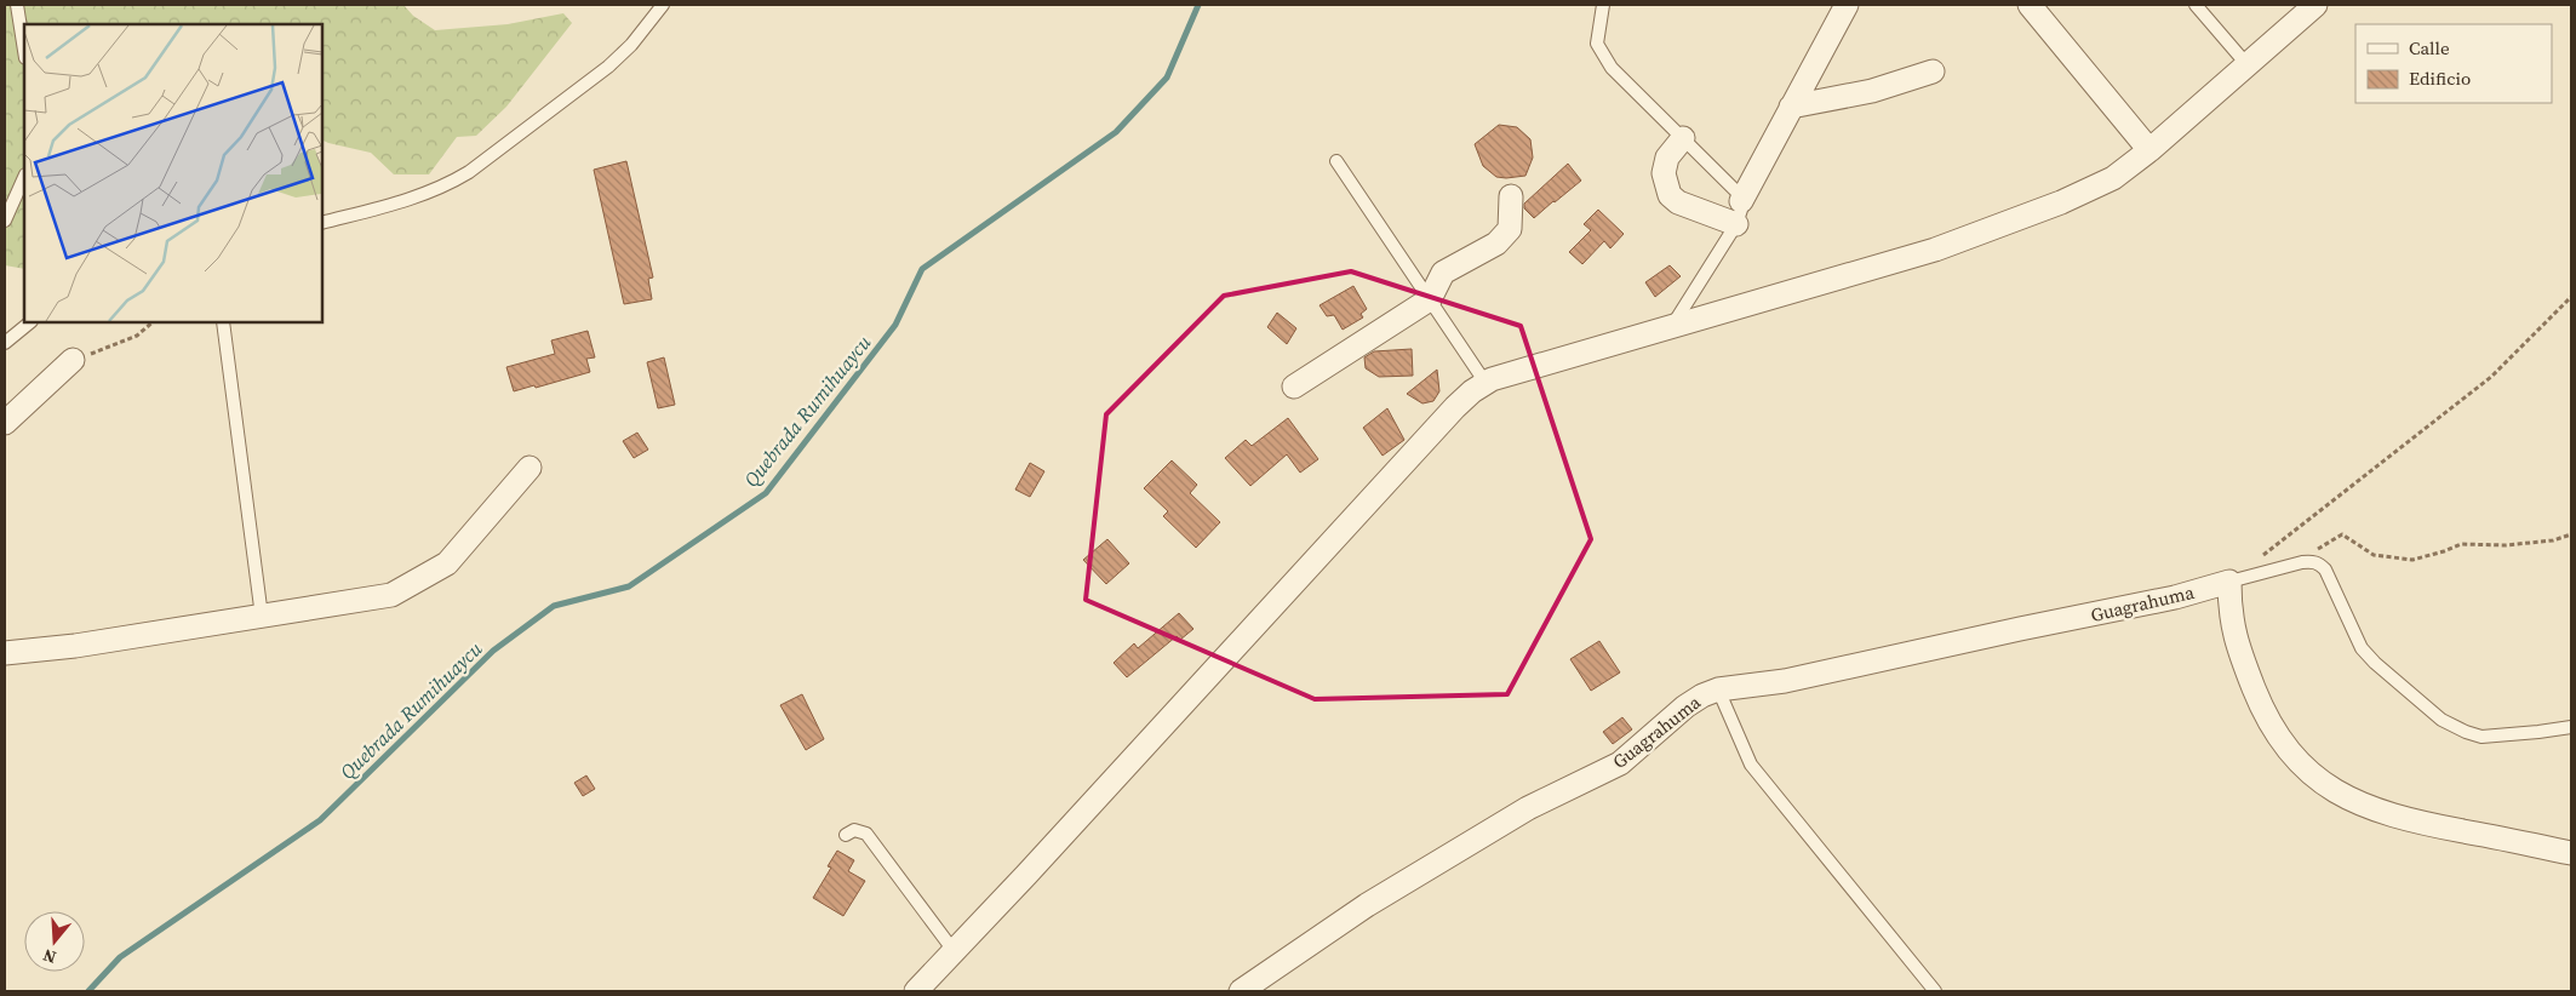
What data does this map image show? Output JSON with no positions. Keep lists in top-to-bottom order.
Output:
{
  "streets": {
    "street": ["Guagrahuma"]
  },
  "water": ["Quebrada Rumihuaycu"],
  "legend": ["Calle", "Edificio"],
  "north": "bottom"
}
